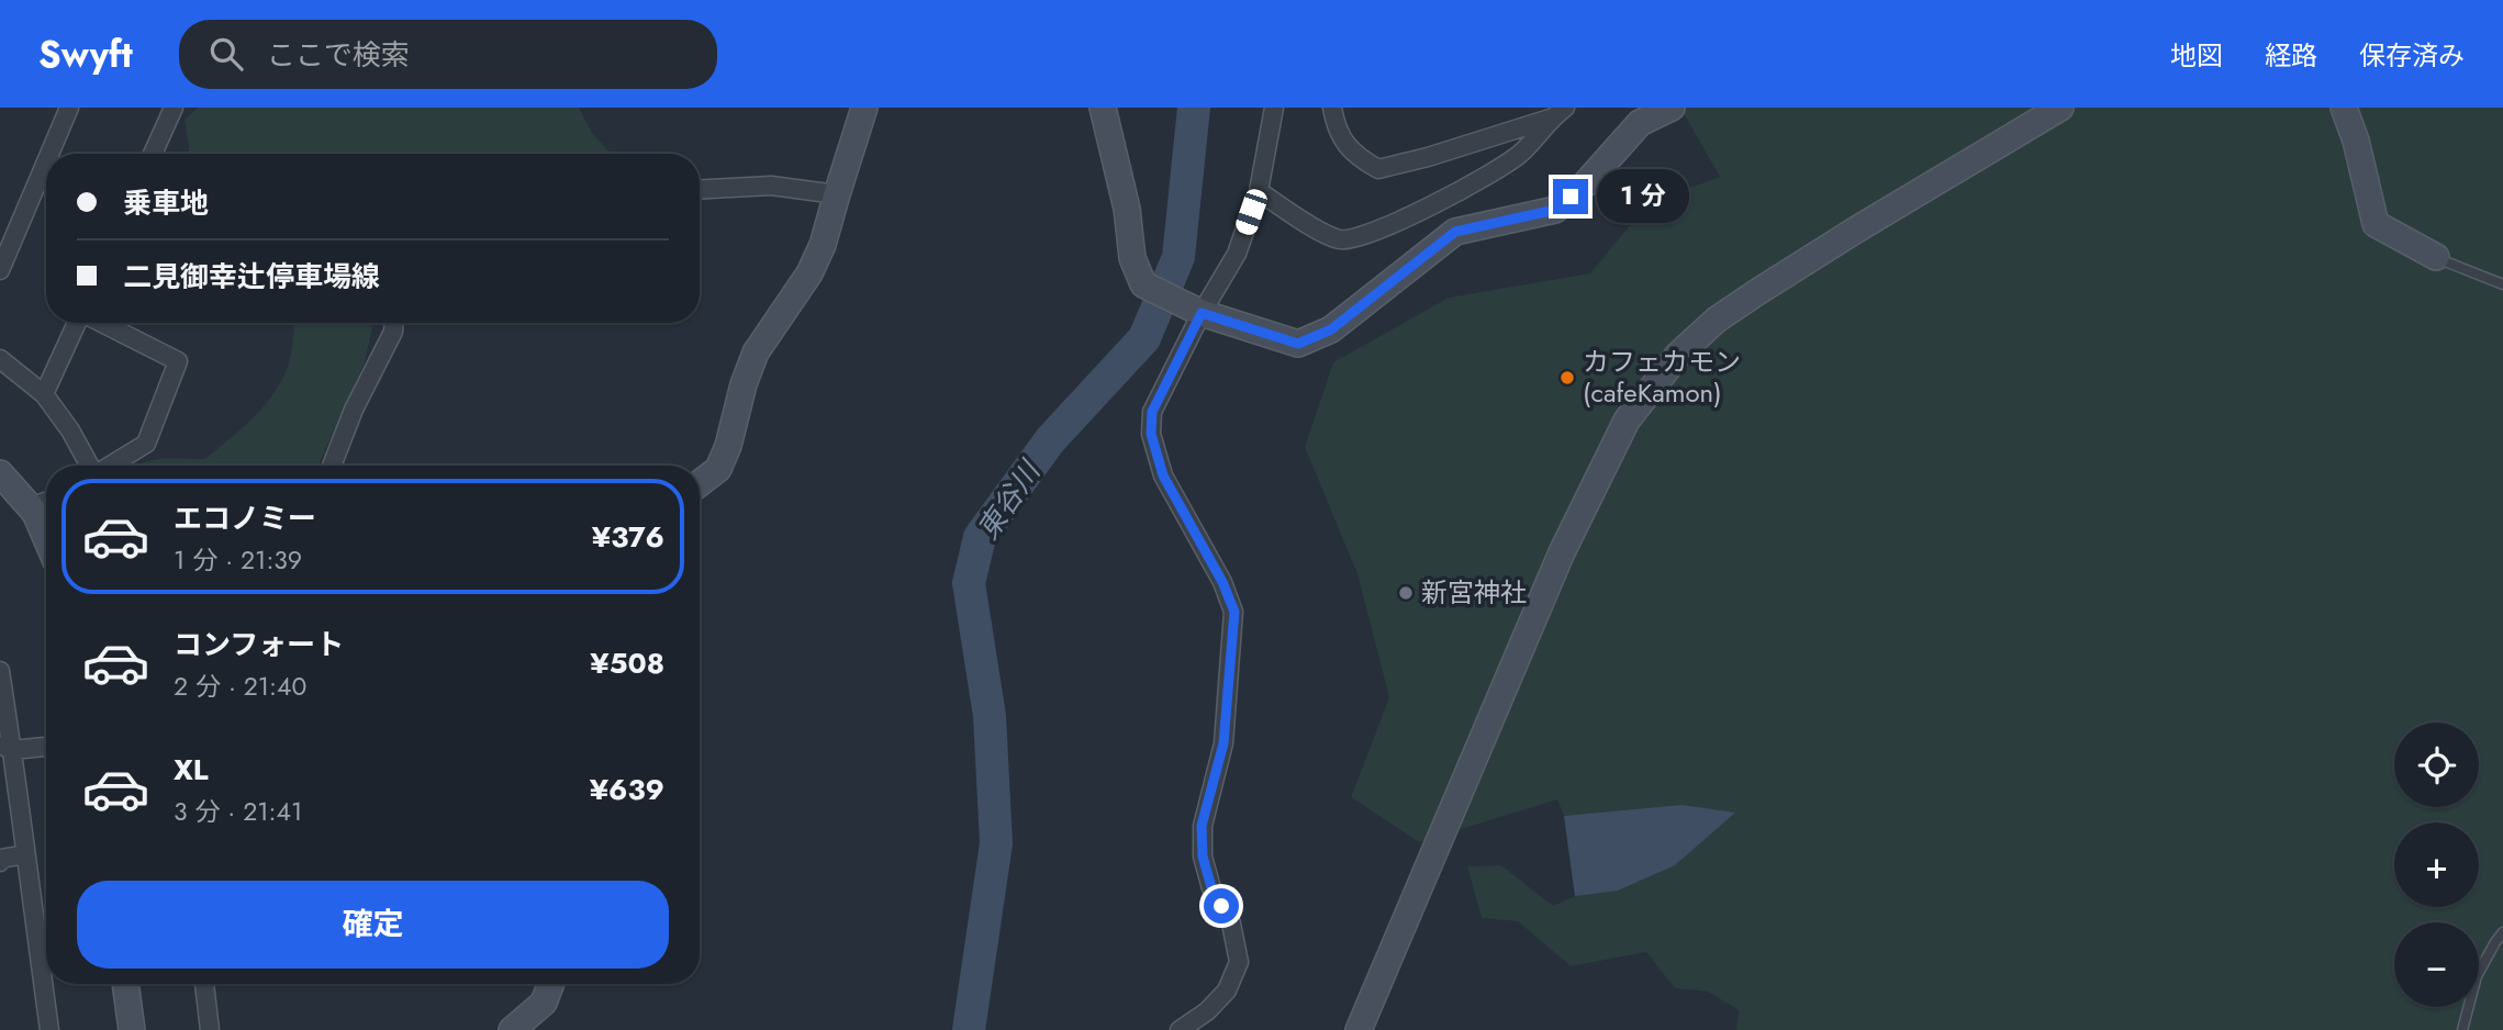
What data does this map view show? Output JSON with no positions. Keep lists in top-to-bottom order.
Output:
{
  "water": ["東谷川"],
  "places": ["カフェカモン (cafeKamon)", "新宮神社"],
  "page": {
    "header": "Swyft",
    "search": "ここで検索",
    "nav": ["地図", "経路", "保存済み"],
    "banner": ["乗車地", "二見御幸辻停車場線"],
    "bubble": "1 分",
    "list": [
      {
        "name": "エコノミー",
        "note": "1 分 · 21:39",
        "value": "¥376"
      },
      {
        "name": "コンフォート",
        "note": "2 分 · 21:40",
        "value": "¥508"
      },
      {
        "name": "XL",
        "note": "3 分 · 21:41",
        "value": "¥639"
      }
    ],
    "map_buttons": ["+", "−"],
    "buttons": "確定"
  }
}
